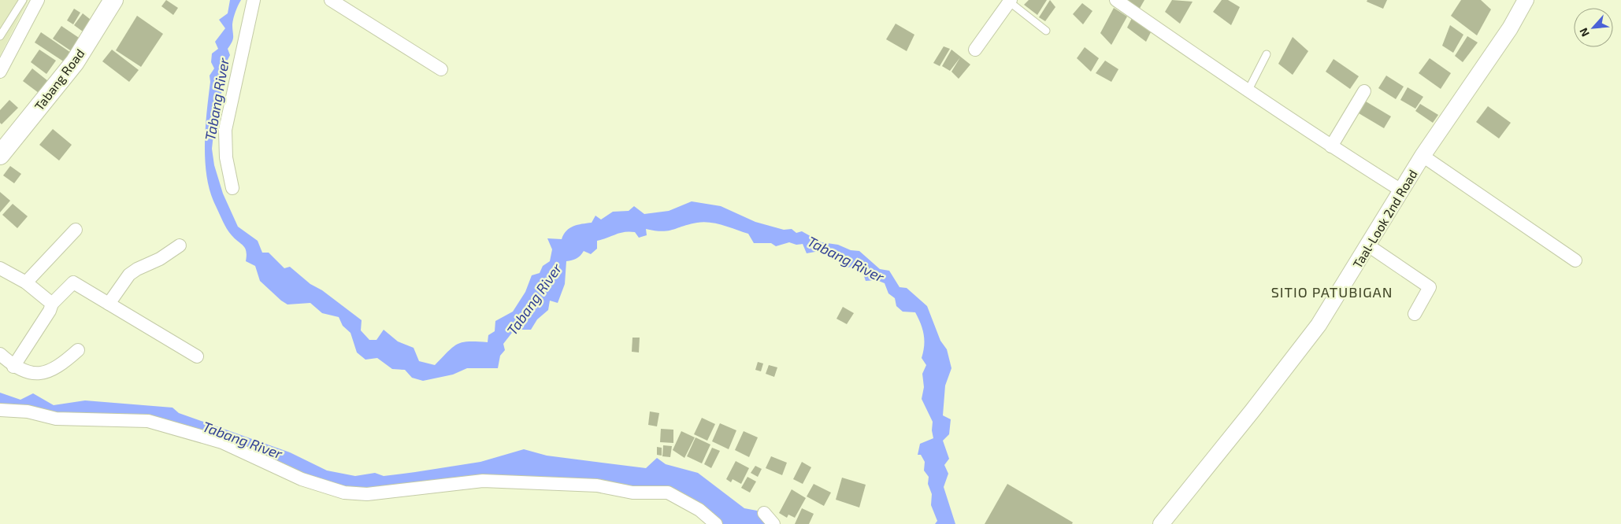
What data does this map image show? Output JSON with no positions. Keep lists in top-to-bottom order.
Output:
{
  "streets": {
    "main road": ["Tabang Road"],
    "street": ["Taal-Look 2nd Road"]
  },
  "districts": ["SITIO PATUBIGAN"],
  "water": ["Tabang River"],
  "north": "bottom left"
}
